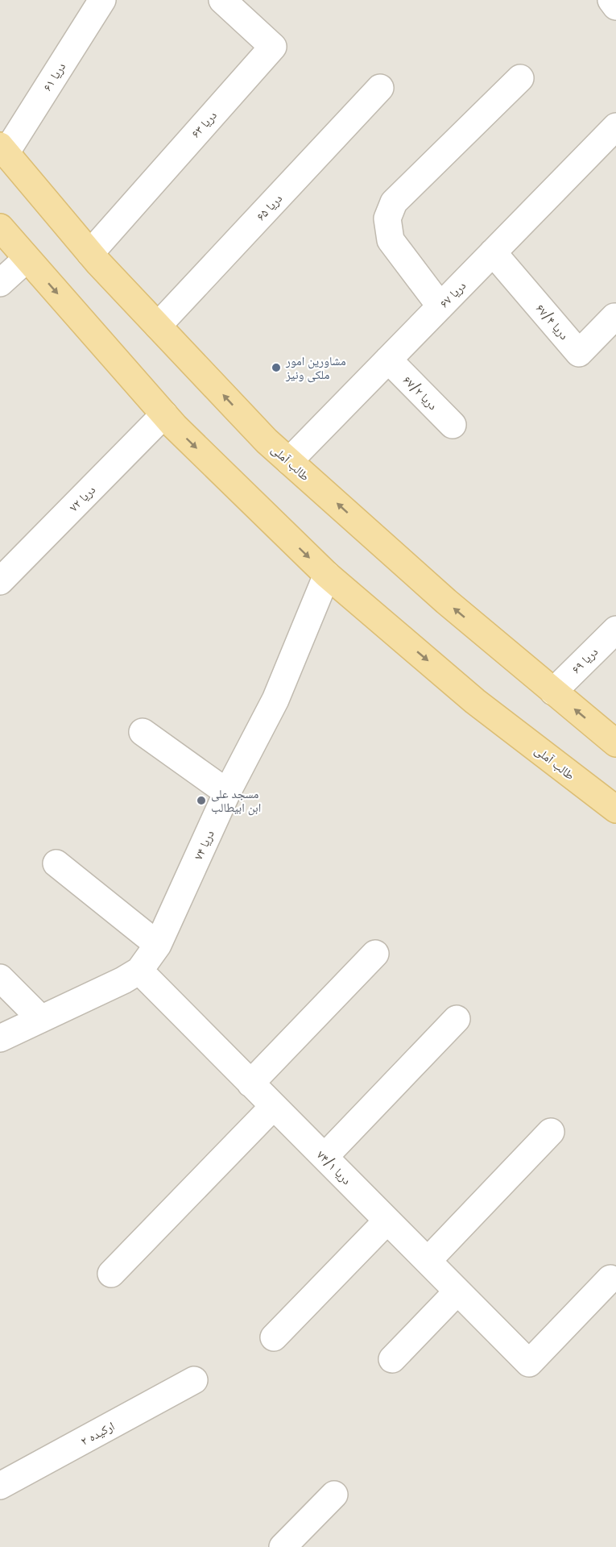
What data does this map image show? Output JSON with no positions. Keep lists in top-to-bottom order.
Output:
{
  "streets": {
    "main road": ["طالب آملی"],
    "street": [
      "دریا ۶۱",
      "دریا ۶۳",
      "دریا ۶۵",
      "دریا ۶۷",
      "دریا ۶۷/۴",
      "دریا ۶۷/۲",
      "دریا ۷۲",
      "دریا ۶۹",
      "دریا ۷۴",
      "دریا ۷۴/۱",
      "ارکیده ۲"
    ]
  },
  "crossings": [
    ["دریا ۶۱", "طالب آملی"],
    ["دریا ۶۳", "طالب آملی"],
    ["دریا ۶۵", "طالب آملی"],
    ["دریا ۶۷", "دریا ۶۷/۴"],
    ["دریا ۶۷", "دریا ۶۷/۲"],
    ["دریا ۶۷", "طالب آملی"],
    ["طالب آملی", "دریا ۷۲"],
    ["طالب آملی", "دریا ۶۹"],
    ["طالب آملی", "دریا ۷۴"],
    ["دریا ۷۴", "دریا ۷۴/۱"]
  ],
  "places": ["مشاورین امور ملکی ونیز", "مسجد علی ابن ابیطالب"]
}
